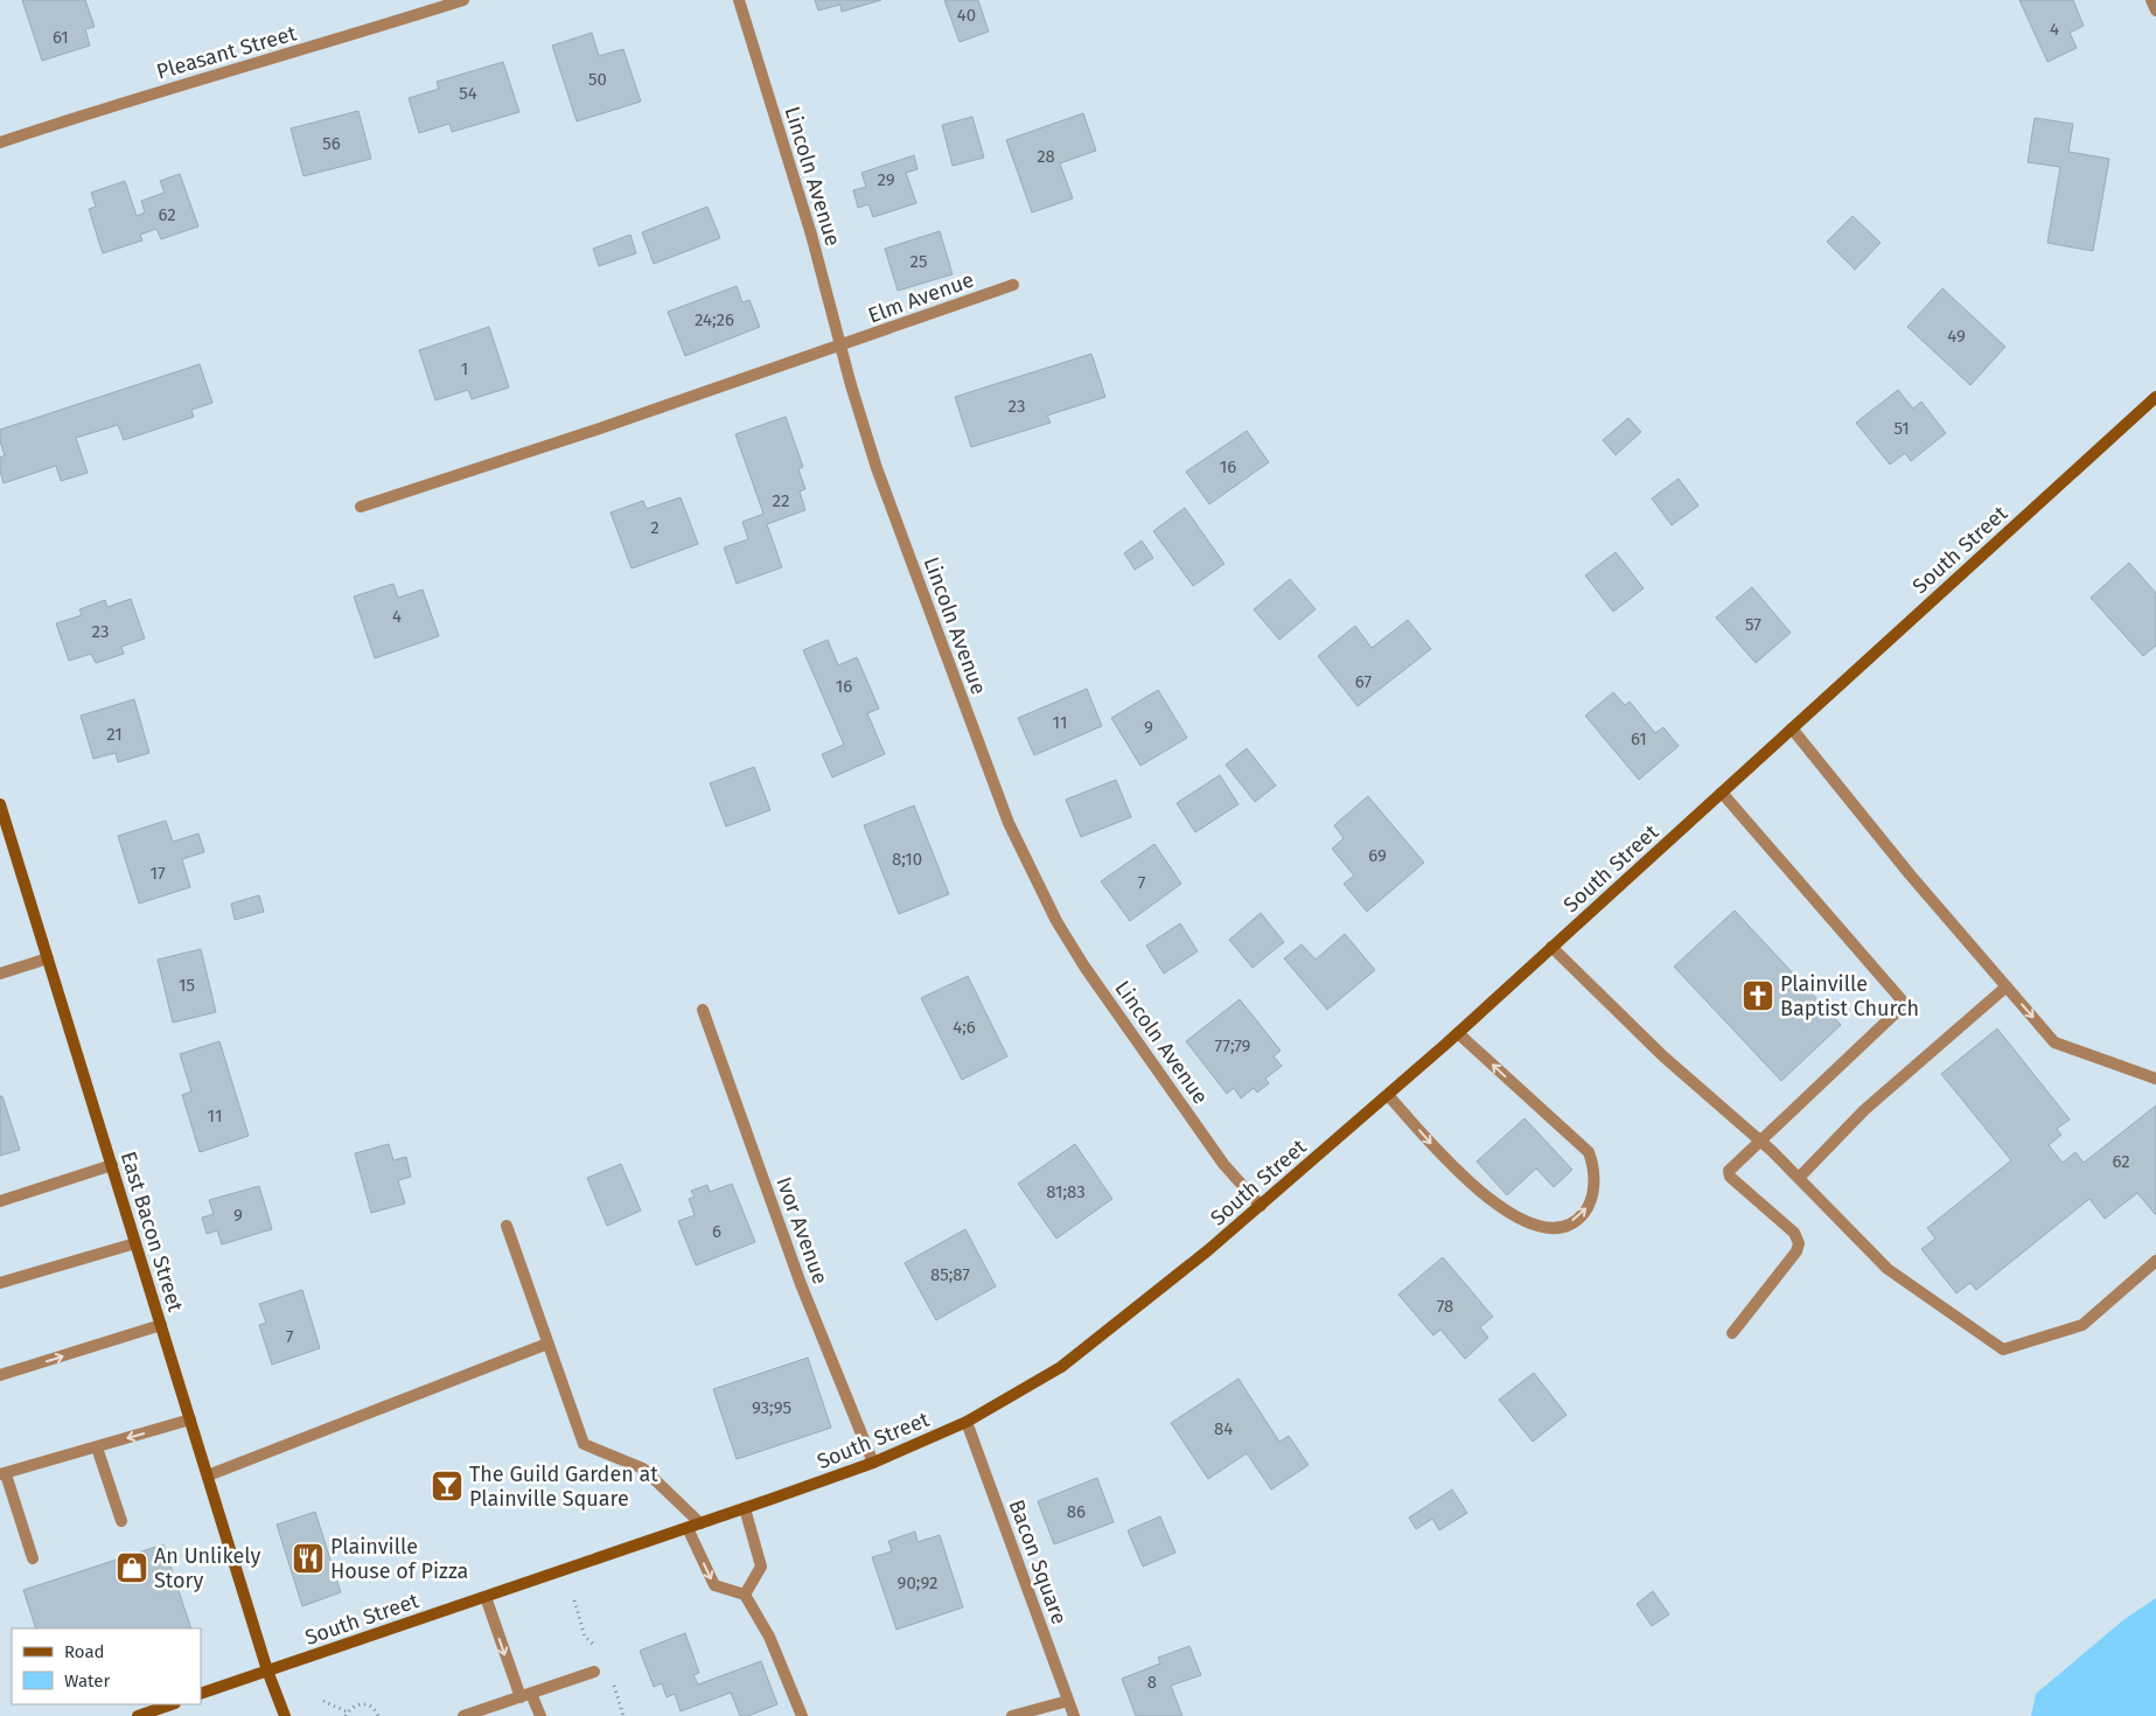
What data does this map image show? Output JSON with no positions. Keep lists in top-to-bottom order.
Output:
{
  "streets": {
    "main road": ["South Street", "East Bacon Street"],
    "street": [
      "Pleasant Street",
      "Lincoln Avenue",
      "Elm Avenue",
      "Ivor Avenue",
      "Bacon Square"
    ]
  },
  "crossings": [
    ["Lincoln Avenue", "Elm Avenue"],
    ["Lincoln Avenue", "South Street"],
    ["South Street", "Ivor Avenue"],
    ["South Street", "East Bacon Street"],
    ["South Street", "Bacon Square"]
  ],
  "places": {
    "church": ["Plainville Baptist Church"],
    "bar": ["The Guild Garden at Plainville Square"],
    "restaurant": ["Plainville House of Pizza"],
    "shop": ["An Unlikely Story"]
  },
  "house_numbers": [
    "40",
    "4",
    "61",
    "50",
    "54",
    "56",
    "28",
    "29",
    "62",
    "25",
    "24;26",
    "49",
    "1",
    "23",
    "51",
    "16",
    "22",
    "2",
    "4",
    "57",
    "23",
    "67",
    "16",
    "11",
    "9",
    "21",
    "61",
    "69",
    "8;10",
    "17",
    "7",
    "15",
    "4;6",
    "77;79",
    "11",
    "62",
    "81;83",
    "9",
    "6",
    "85;87",
    "78",
    "7",
    "93;95",
    "84",
    "86",
    "90;92",
    "8"
  ],
  "legend": ["Road", "Water"]
}
